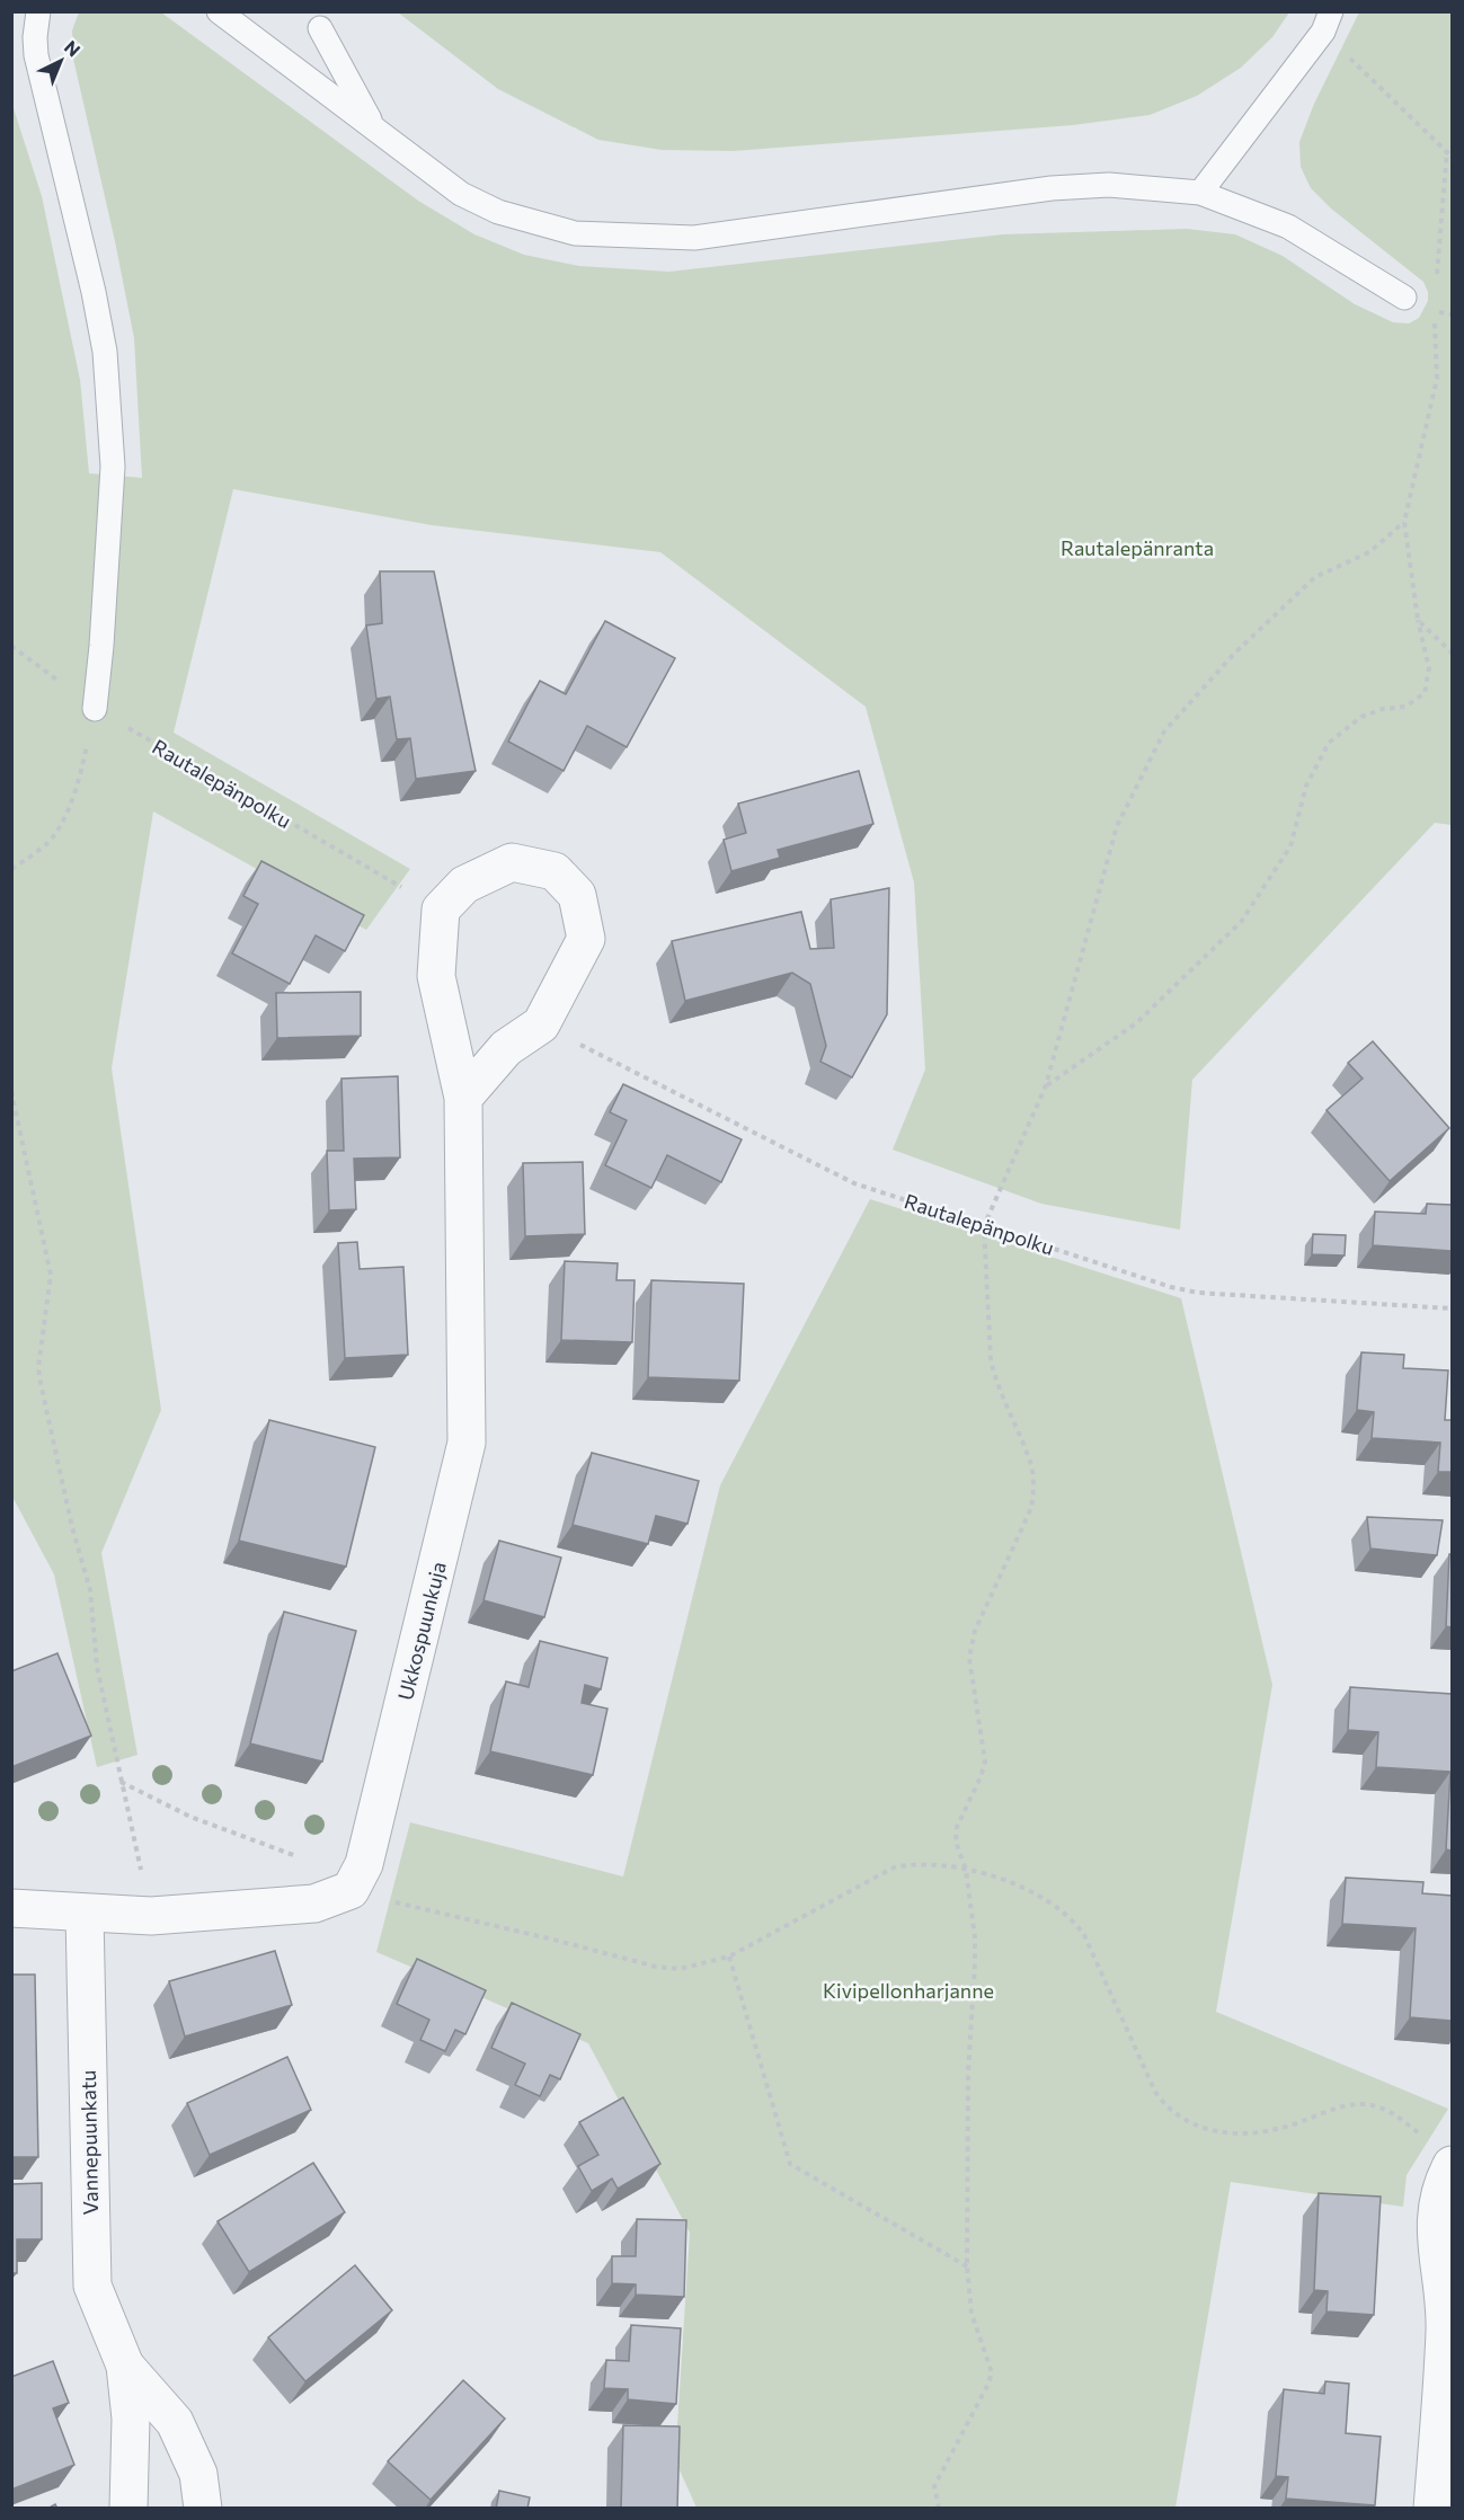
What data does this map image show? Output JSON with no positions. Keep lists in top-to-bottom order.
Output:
{
  "streets": {
    "street": ["Ukkospuunkuja", "Vannepuunkatu"],
    "path": ["Rautalepänpolku"]
  },
  "crossings": [
    ["Rautalepänpolku", "Ukkospuunkuja"]
  ],
  "parks": ["Rautalepänranta", "Kivipellonharjanne"],
  "north": "top right"
}
